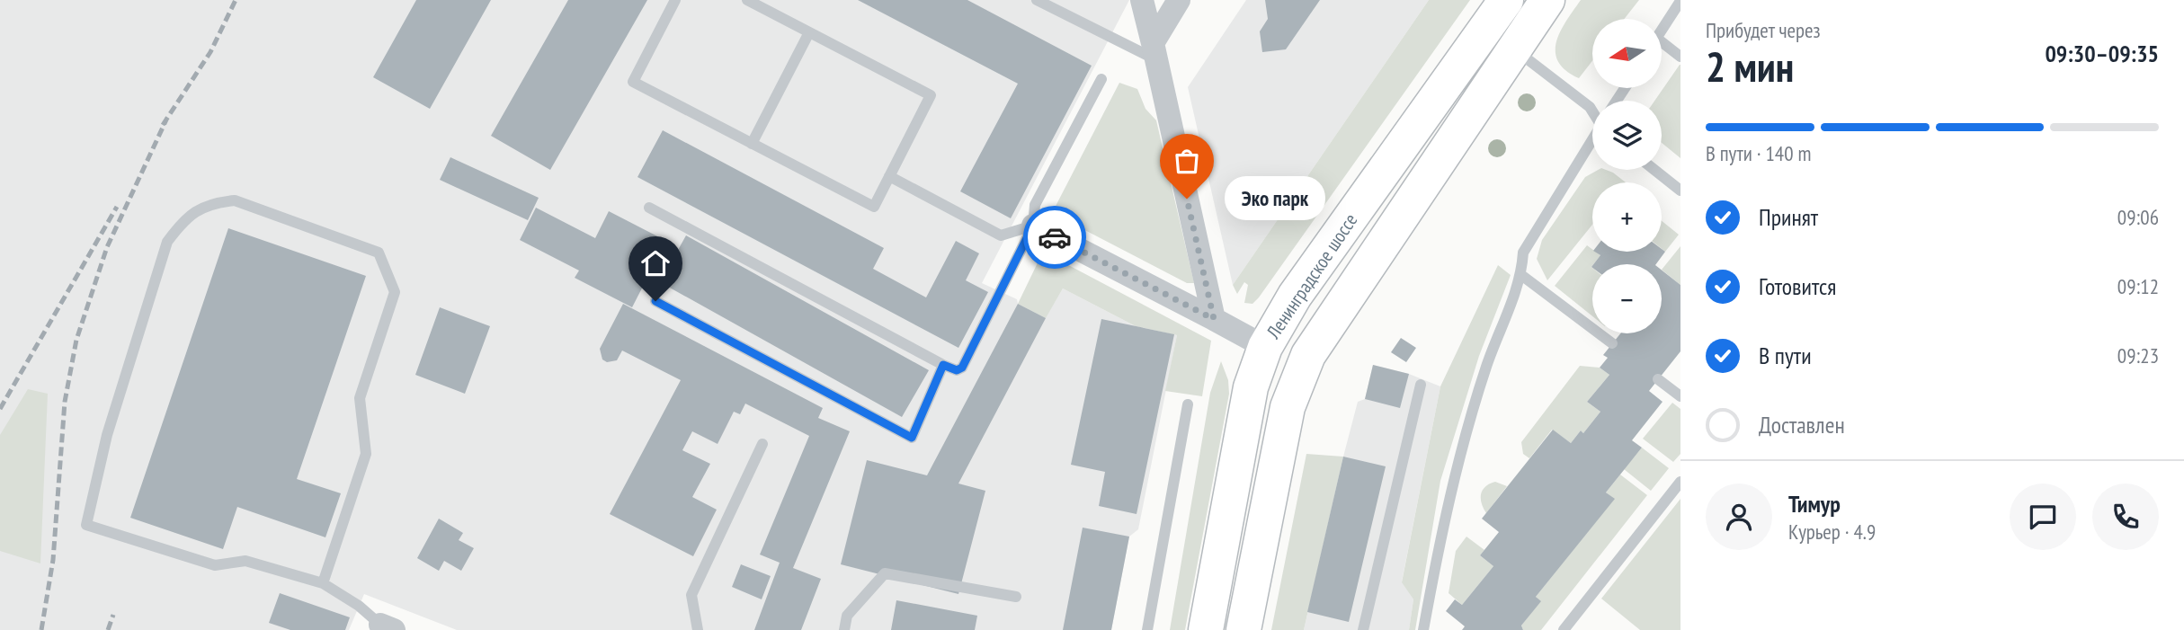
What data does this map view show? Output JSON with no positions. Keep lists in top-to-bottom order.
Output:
{
  "streets": {
    "main road": ["Ленинградское шоссе"]
  },
  "places": ["Эко парк"],
  "north": "left",
  "page": {
    "heading": ["2 мин", "Прибудет через", "09:30–09:35"],
    "panel": ["Тимур", "Курьер · 4.9"],
    "map_buttons": ["+", "−"],
    "bar": "В пути · 140 m",
    "bubble": "Эко парк",
    "list": [
      ["Принят", "09:06"],
      ["Готовится", "09:12"],
      ["В пути", "09:23"],
      "Доставлен"
    ]
  }
}
